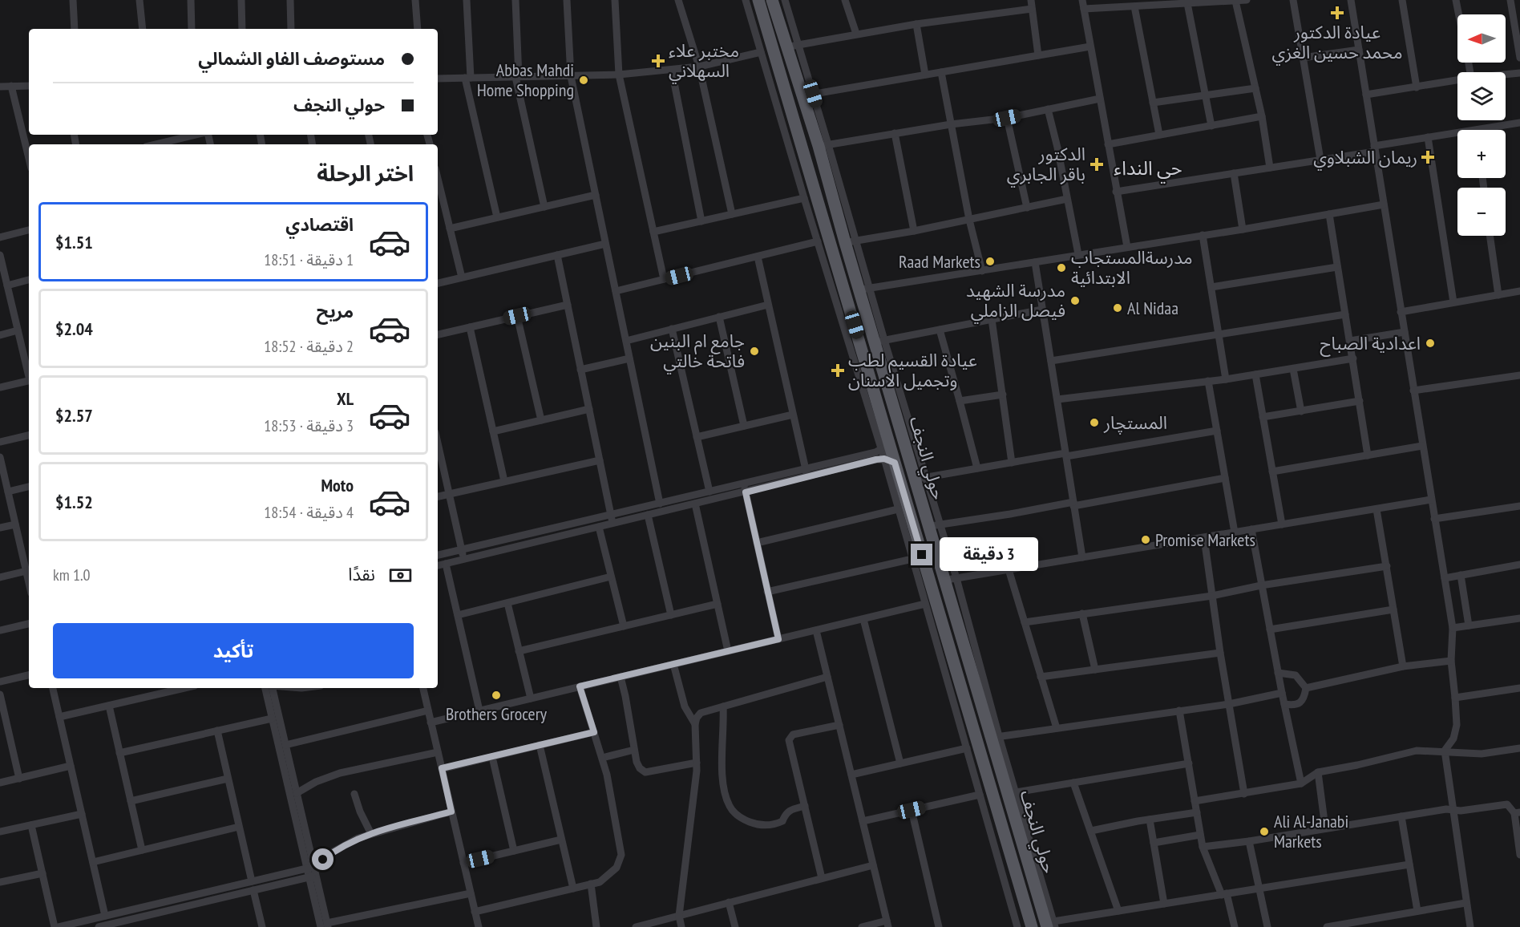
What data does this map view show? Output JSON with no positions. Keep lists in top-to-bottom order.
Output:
{
  "streets": {
    "main road": ["حولي النجف"]
  },
  "districts": ["حي النداء"],
  "places": {
    "health": [
      "عيادة الدكتور محمد حسين الغزي",
      "مختبر علاء السهلاني",
      "ريمان الشبلاوي",
      "الدكتور باقر الجابري",
      "عيادة القسيم لطب وتجميل الاسنان"
    ],
    "other": [
      "Abbas Mahdi Home Shopping",
      "Raad Markets",
      "مدرسةالمستجاب الابتدائية",
      "مدرسة الشهيد فيصل الزاملي",
      "Al Nidaa",
      "اعدادية الصباح",
      "جامع ام البنين فاتحة خالتي",
      "المستچار",
      "Promise Markets",
      "Brothers Grocery",
      "Ali Al-Janabi Markets"
    ]
  },
  "north": "left",
  "page": {
    "map_buttons": ["+", "−"],
    "banner": ["مستوصف الفاو الشمالي", "حولي النجف"],
    "heading": "اختر الرحلة",
    "list": [
      {
        "name": "اقتصادي",
        "note": "1 دقيقة · 18:51",
        "value": "$1.51"
      },
      {
        "name": "مريح",
        "note": "2 دقيقة · 18:52",
        "value": "$2.04"
      },
      {
        "name": "XL",
        "note": "3 دقيقة · 18:53",
        "value": "$2.57"
      },
      {
        "name": "Moto",
        "note": "4 دقيقة · 18:54",
        "value": "$1.52"
      }
    ],
    "bubble": "3 دقيقة",
    "pay": ["نقدًا", "1.0 km"],
    "buttons": "تأكيد"
  }
}
